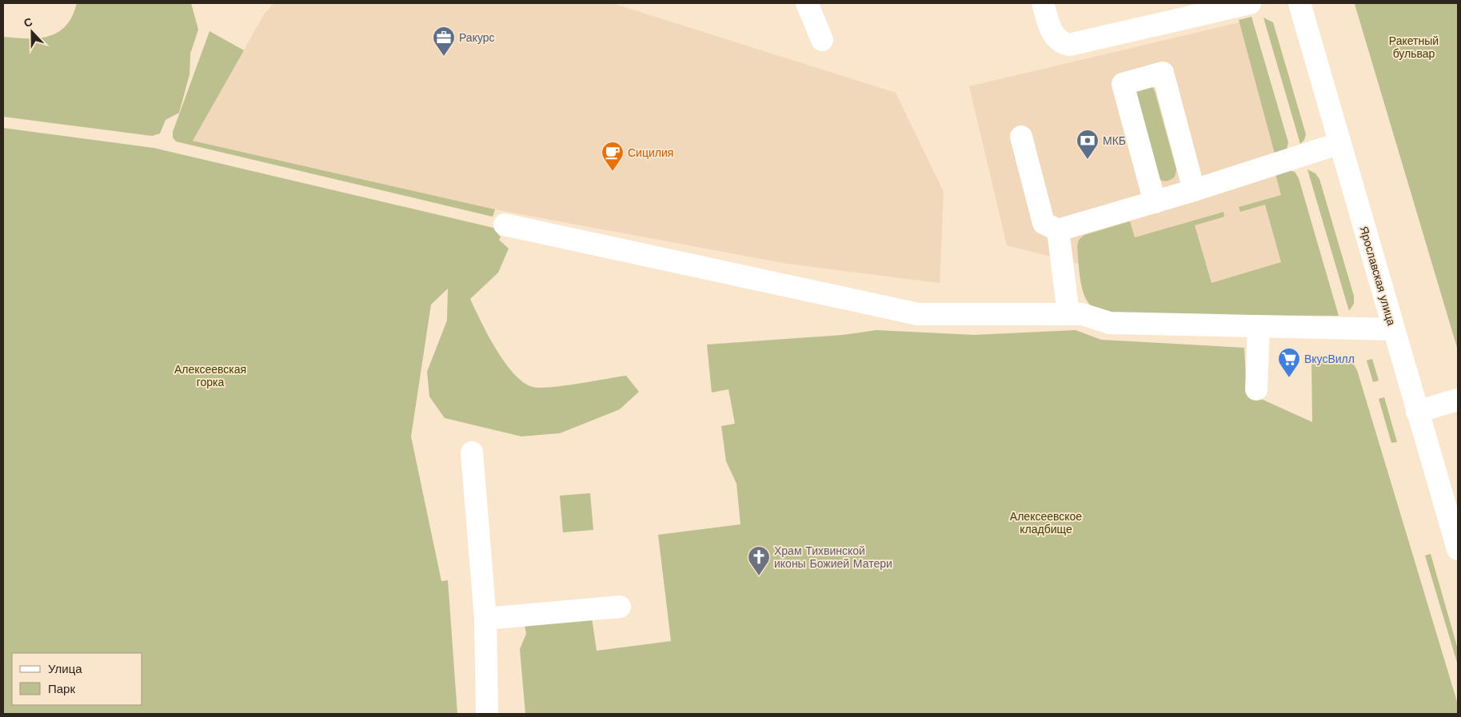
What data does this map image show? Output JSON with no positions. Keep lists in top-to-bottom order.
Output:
{
  "streets": {
    "street": ["Ярославская улица"]
  },
  "parks": ["Ракетный бульвар", "Алексеевская горка", "Алексеевское кладбище"],
  "places": {
    "office": ["Ракурс"],
    "bank": ["МКБ"],
    "cafe": ["Сицилия"],
    "supermarket": ["ВкусВилл"],
    "church": ["Храм Тихвинской иконы Божией Матери"]
  },
  "legend": ["Улица", "Парк"],
  "north": "top"
}
